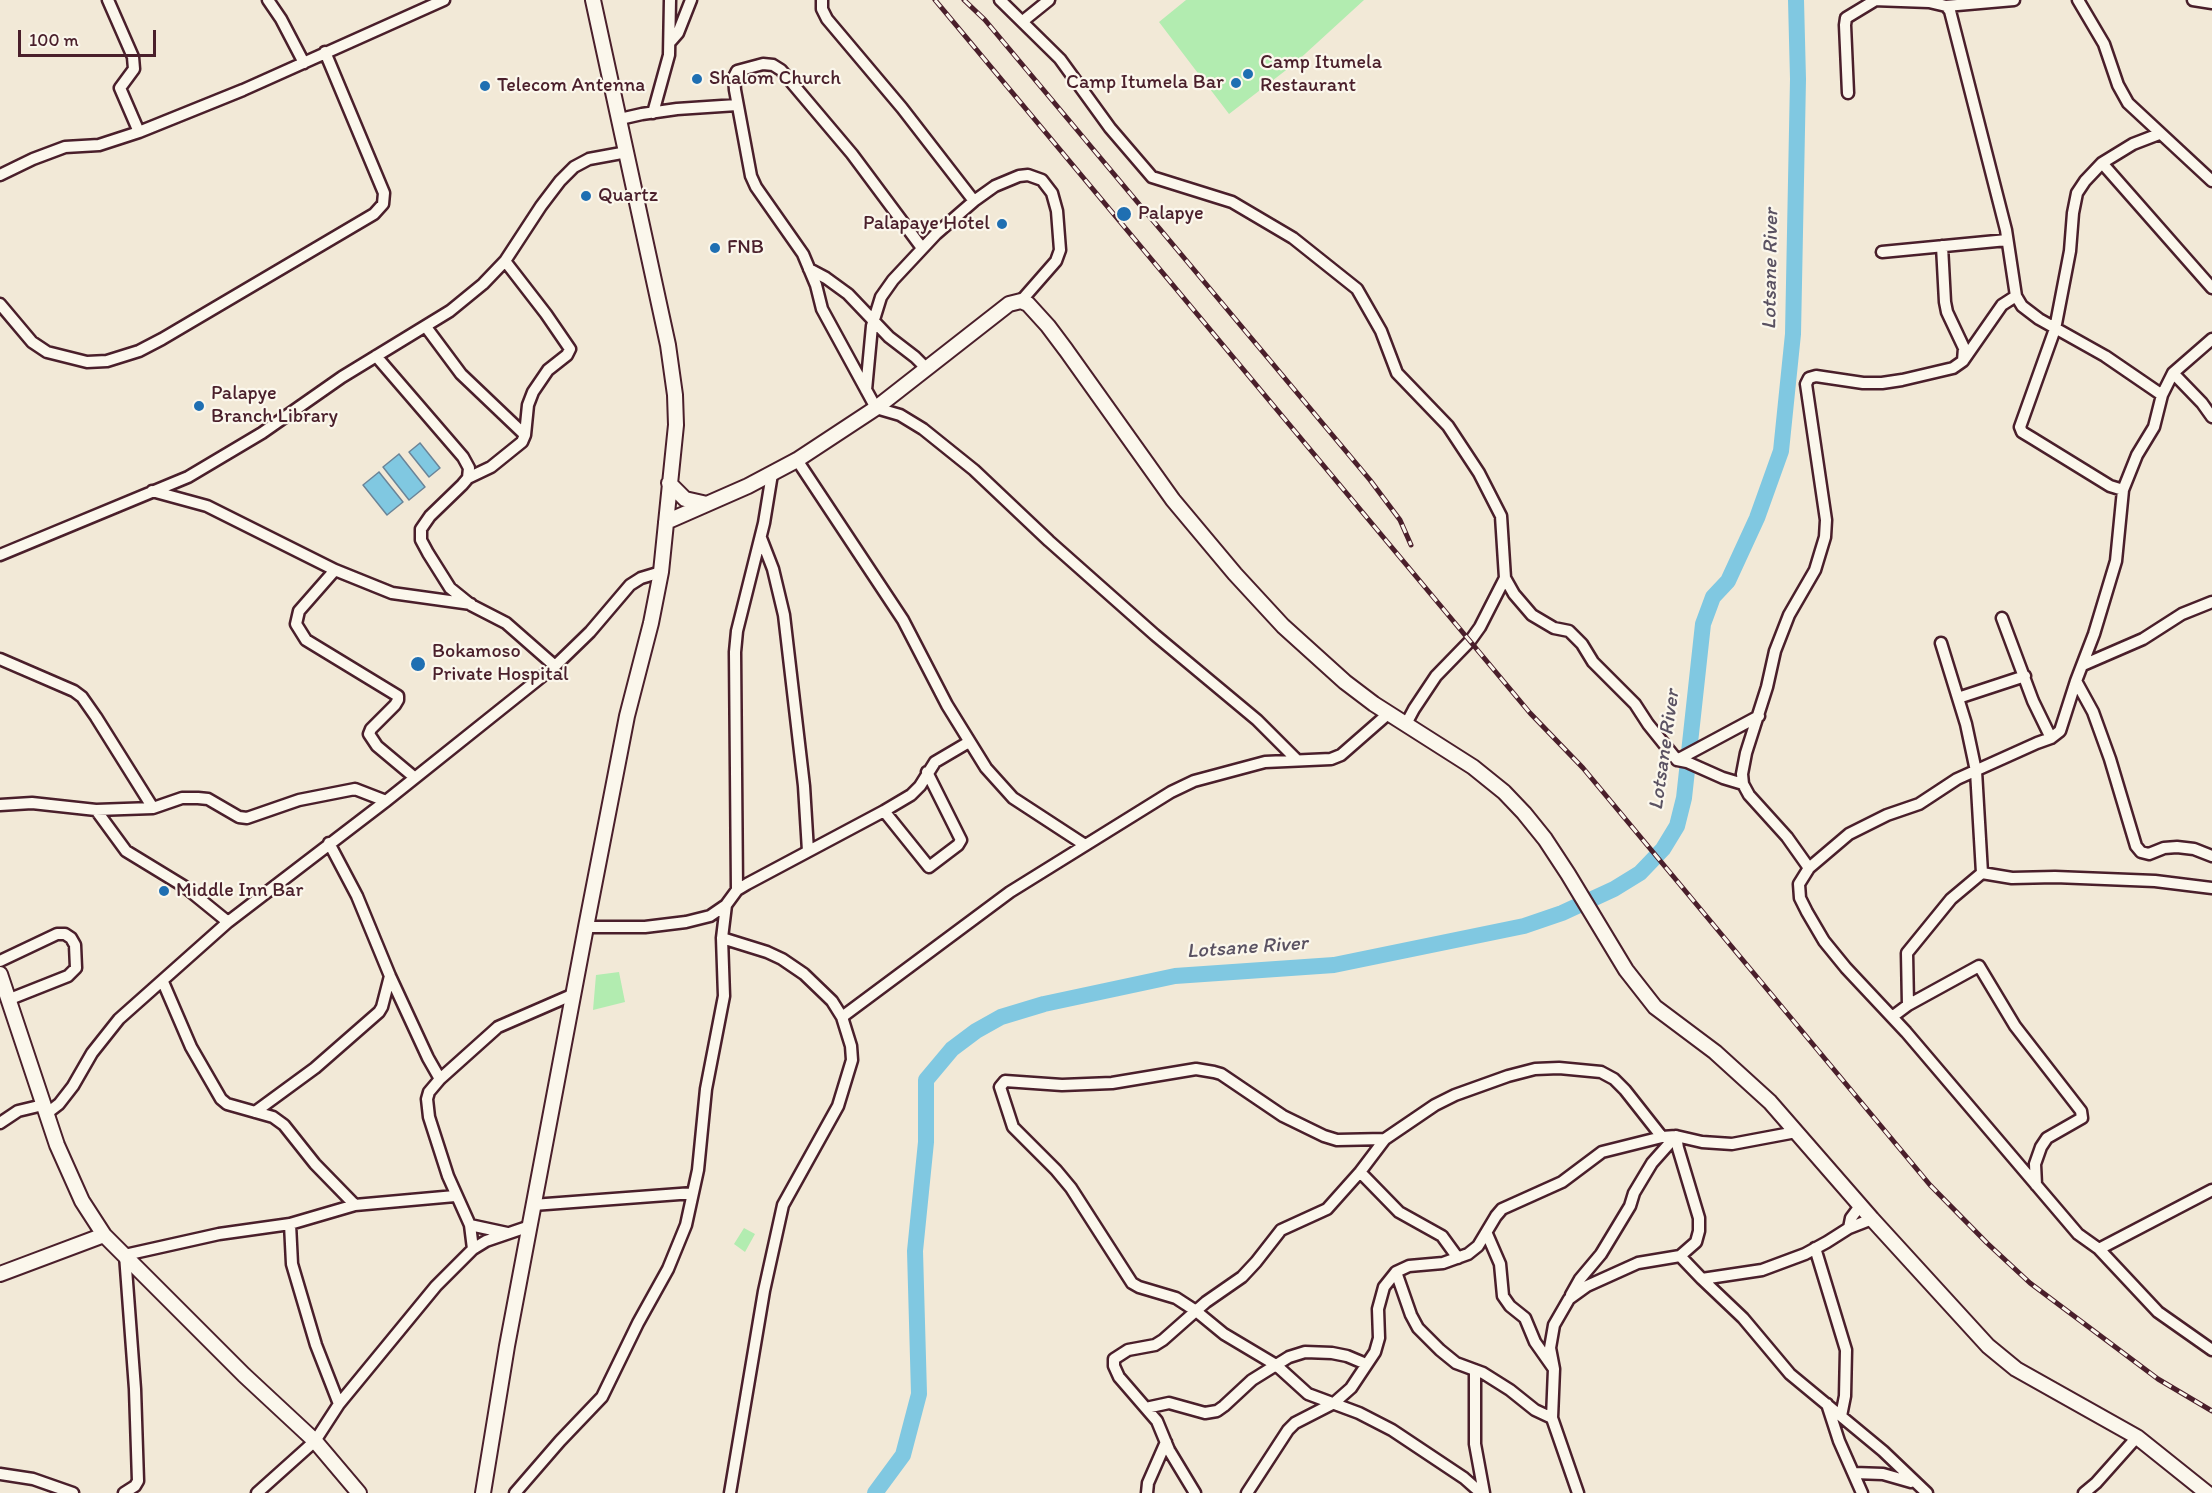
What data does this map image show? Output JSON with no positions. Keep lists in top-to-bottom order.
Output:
{
  "water": ["Lotsane River"],
  "places": [
    "Camp Itumela Restaurant",
    "Shalom Church",
    "Camp Itumela Bar",
    "Telecom Antenna",
    "Quartz",
    "Palapye",
    "Palapaye Hotel",
    "FNB",
    "Palapye Branch Library",
    "Bokamoso Private Hospital",
    "Middle Inn Bar"
  ],
  "scale_bar": "100 m"
}
